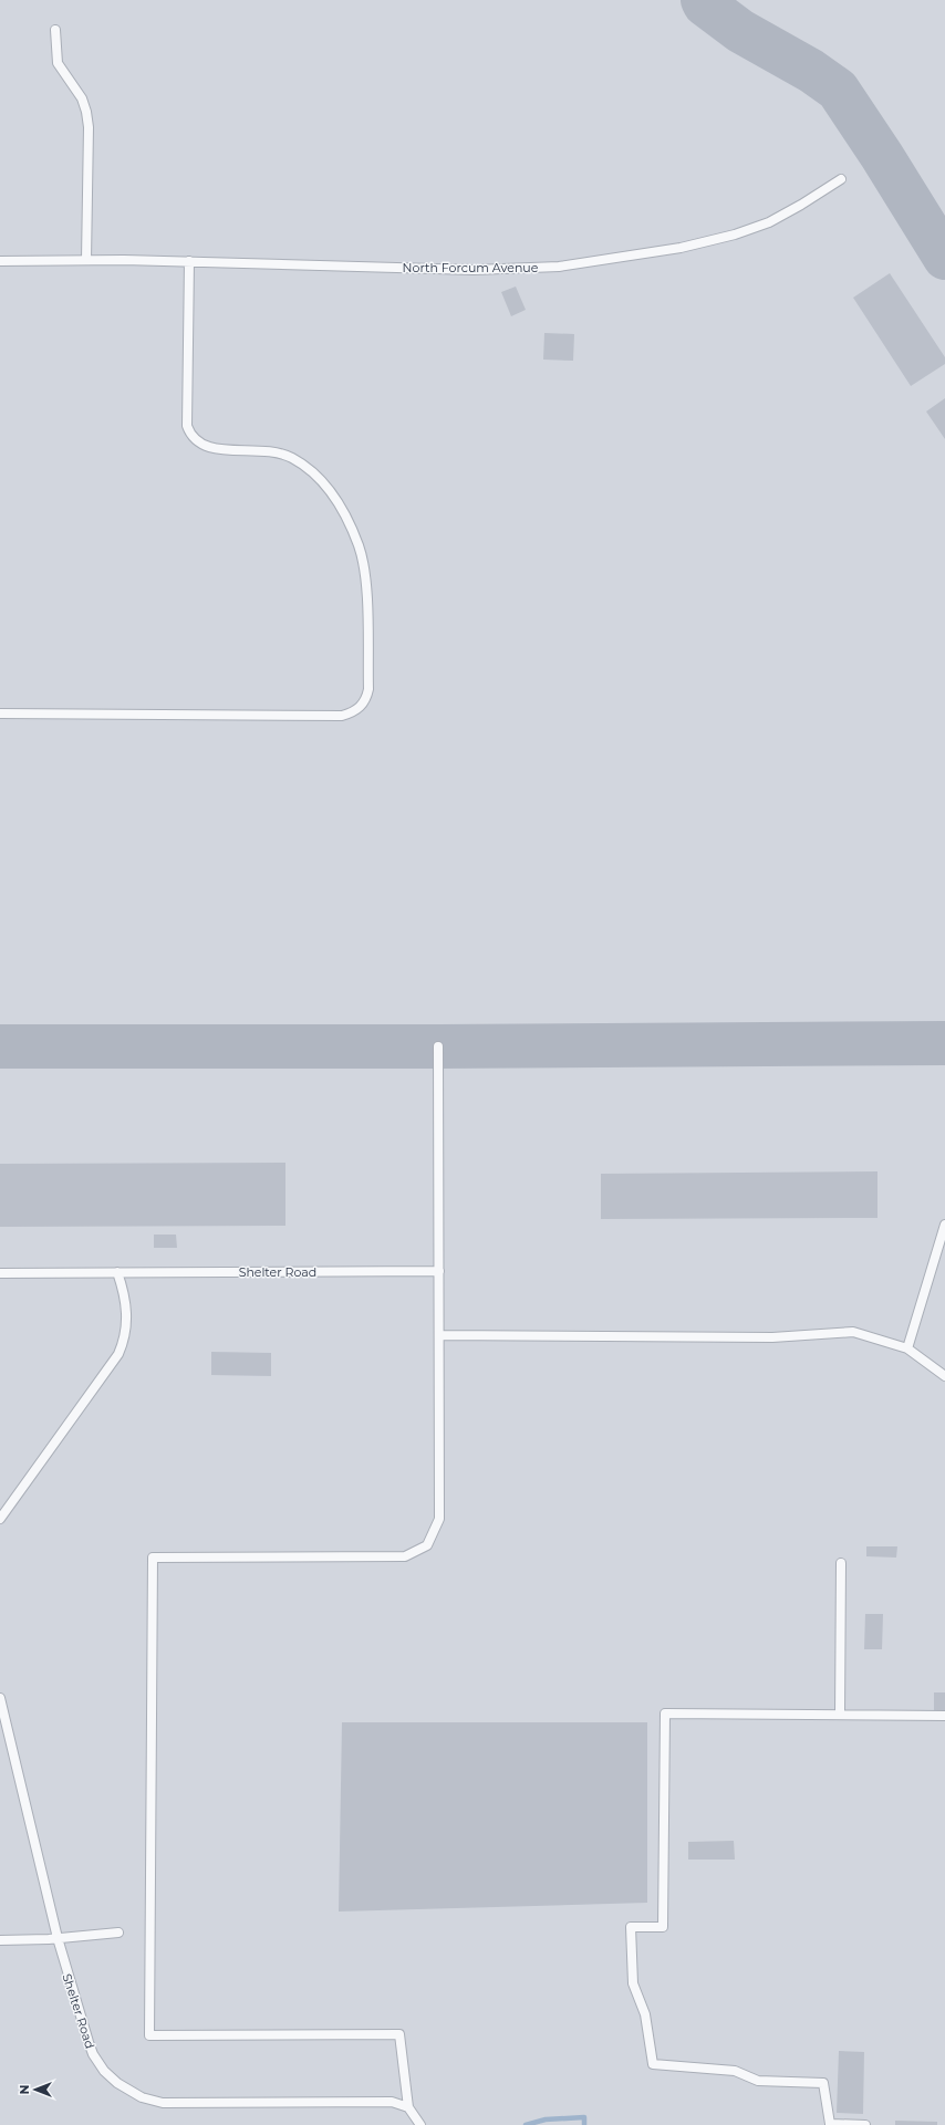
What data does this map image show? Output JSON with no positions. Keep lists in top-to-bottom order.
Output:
{
  "streets": {
    "lane": ["North Forcum Avenue", "Shelter Road"]
  },
  "north": "left"
}
